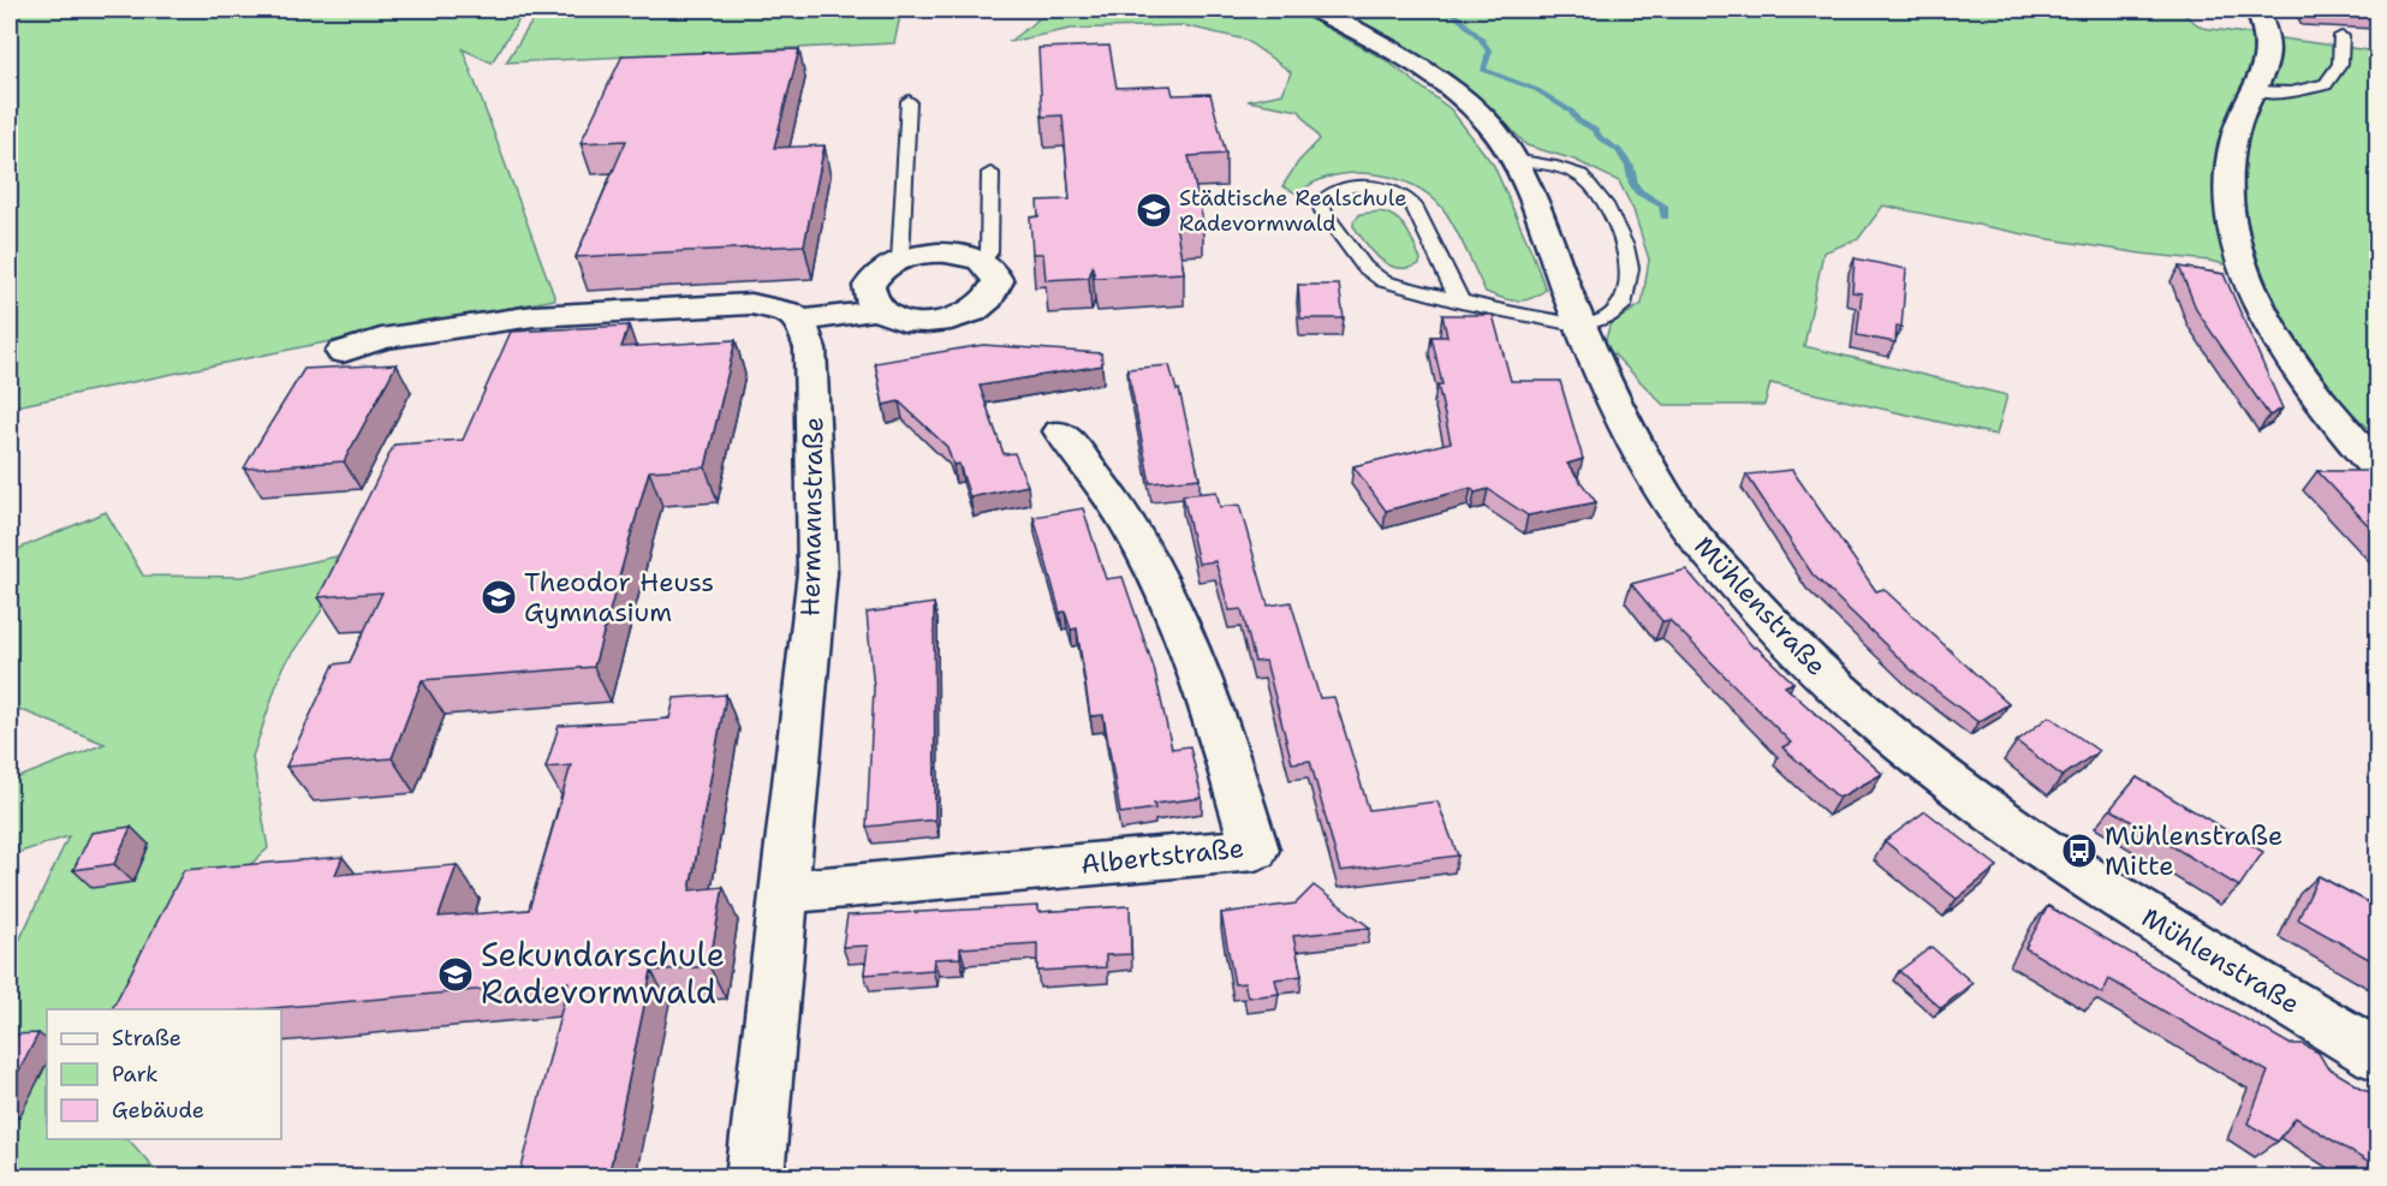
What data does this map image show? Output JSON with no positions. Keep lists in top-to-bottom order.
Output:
{
  "streets": {
    "street": ["Hermannstraße", "Mühlenstraße", "Albertstraße"]
  },
  "crossings": [
    ["Hermannstraße", "Albertstraße"]
  ],
  "places": {
    "school or university": ["Städtische Realschule Radevormwald", "Theodor Heuss Gymnasium", "Sekundarschule Radevormwald"],
    "bus stop": ["Mühlenstraße Mitte"]
  },
  "legend": ["Straße", "Park", "Gebäude"]
}
